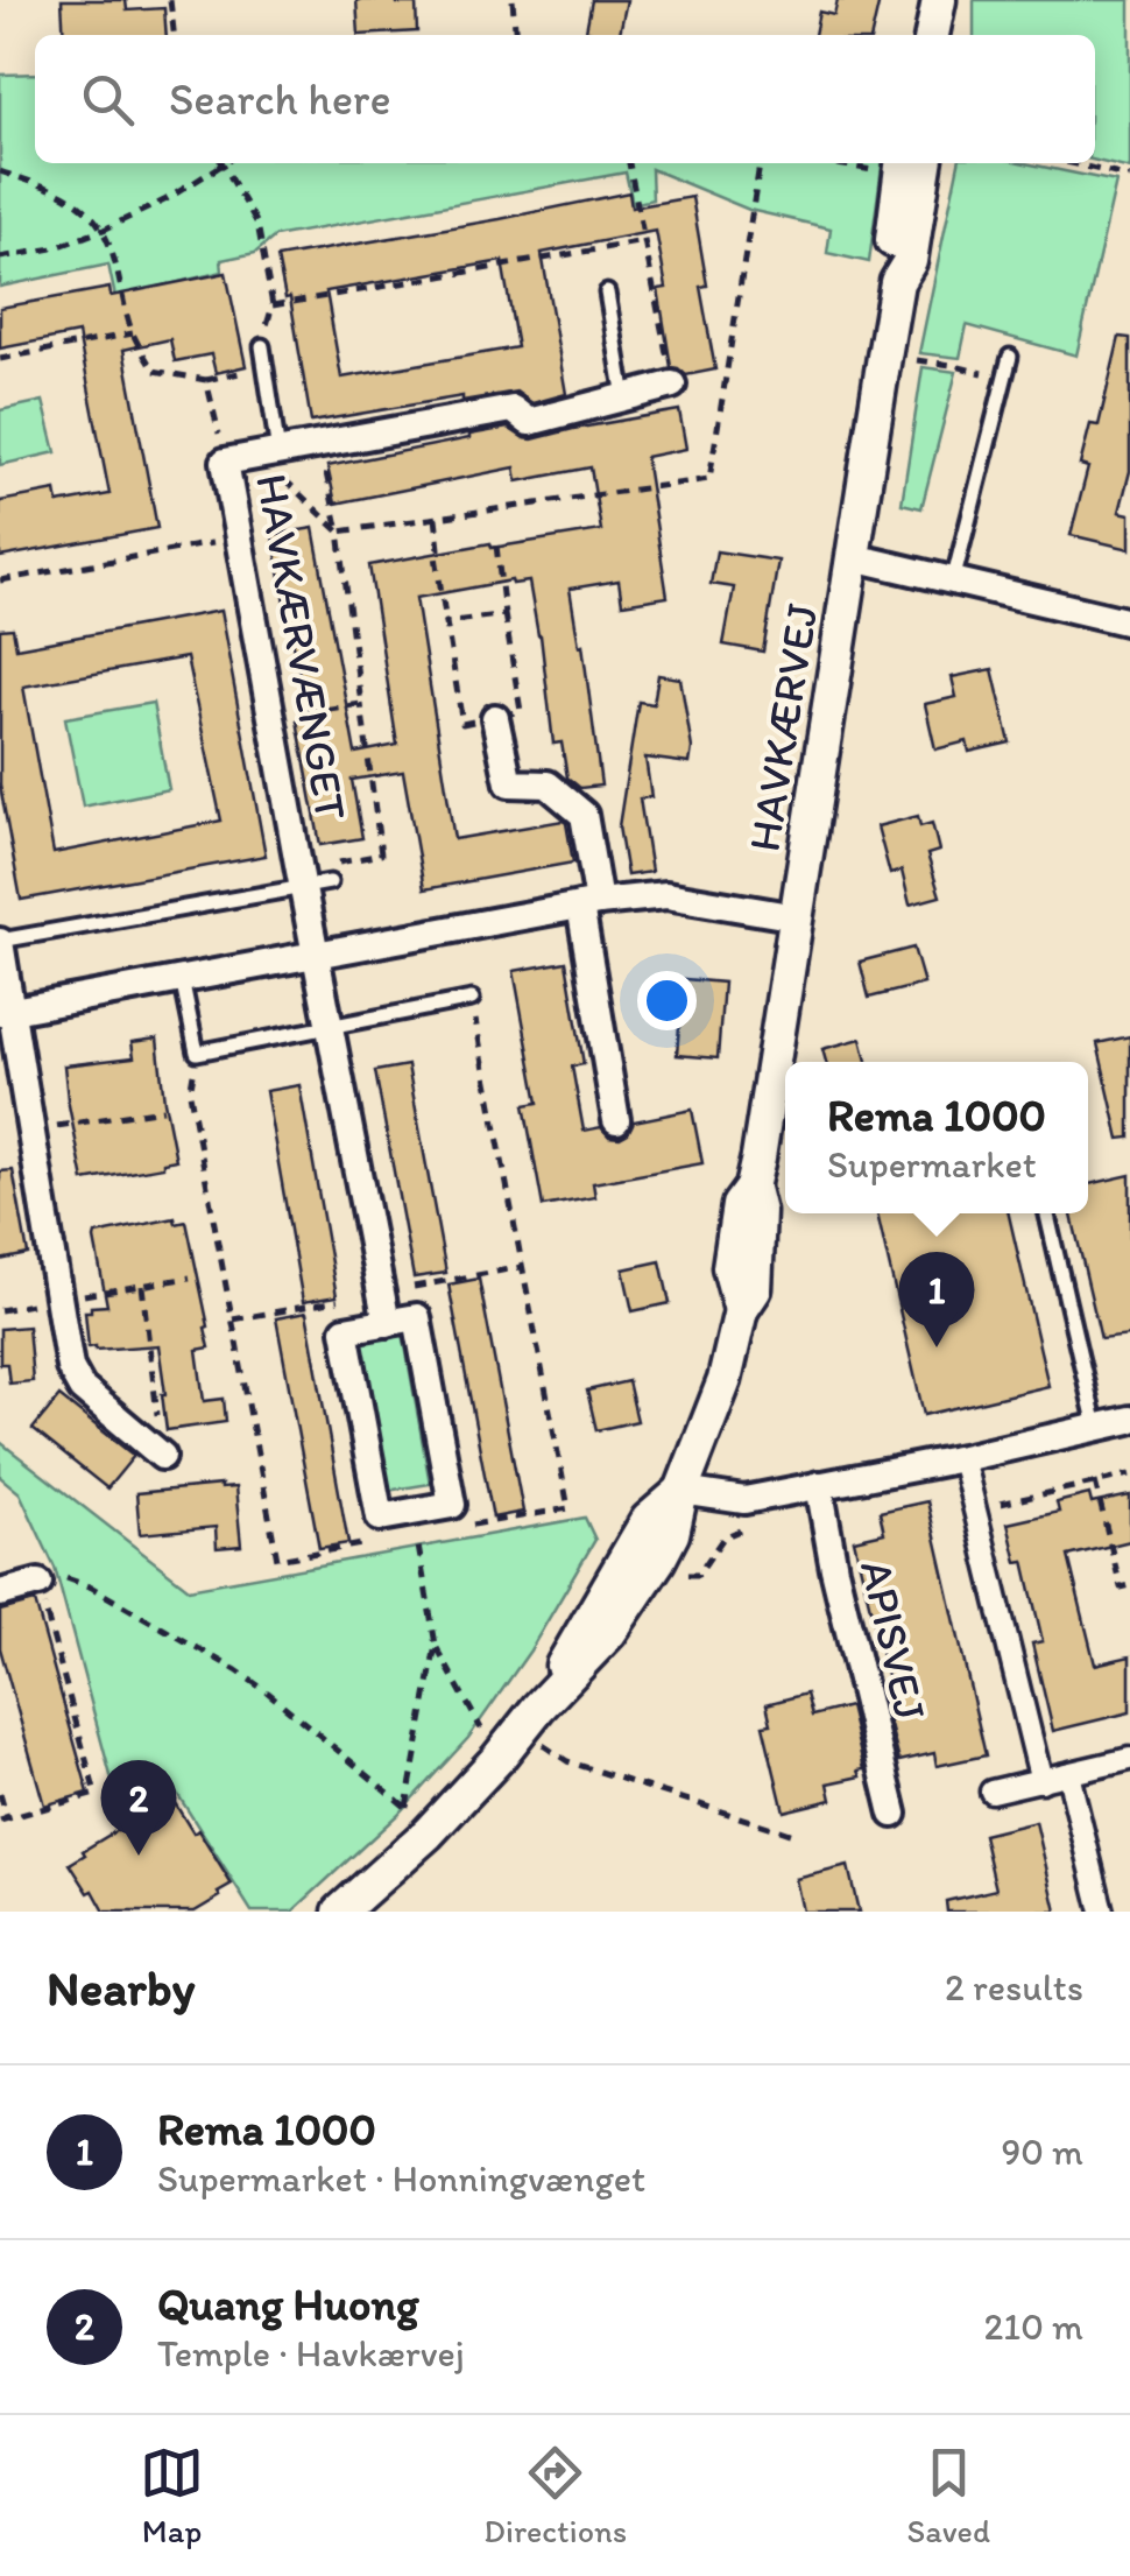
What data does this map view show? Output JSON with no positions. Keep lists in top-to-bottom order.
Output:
{
  "streets": {
    "street": ["HAVKÆRVÆNGET", "HAVKÆRVEJ", "APISVEJ"]
  },
  "page": {
    "search": "Search here",
    "popup": ["Rema 1000", "Supermarket"],
    "pins": ["1", "2"],
    "heading": ["Nearby", "2 results"],
    "list": [
      {
        "mark": "1",
        "name": "Rema 1000",
        "note": "Supermarket · Honningvænget",
        "value": "90 m"
      },
      {
        "mark": "2",
        "name": "Quang Huong",
        "note": "Temple · Havkærvej",
        "value": "210 m"
      }
    ],
    "nav": ["Map", "Directions", "Saved"]
  }
}
